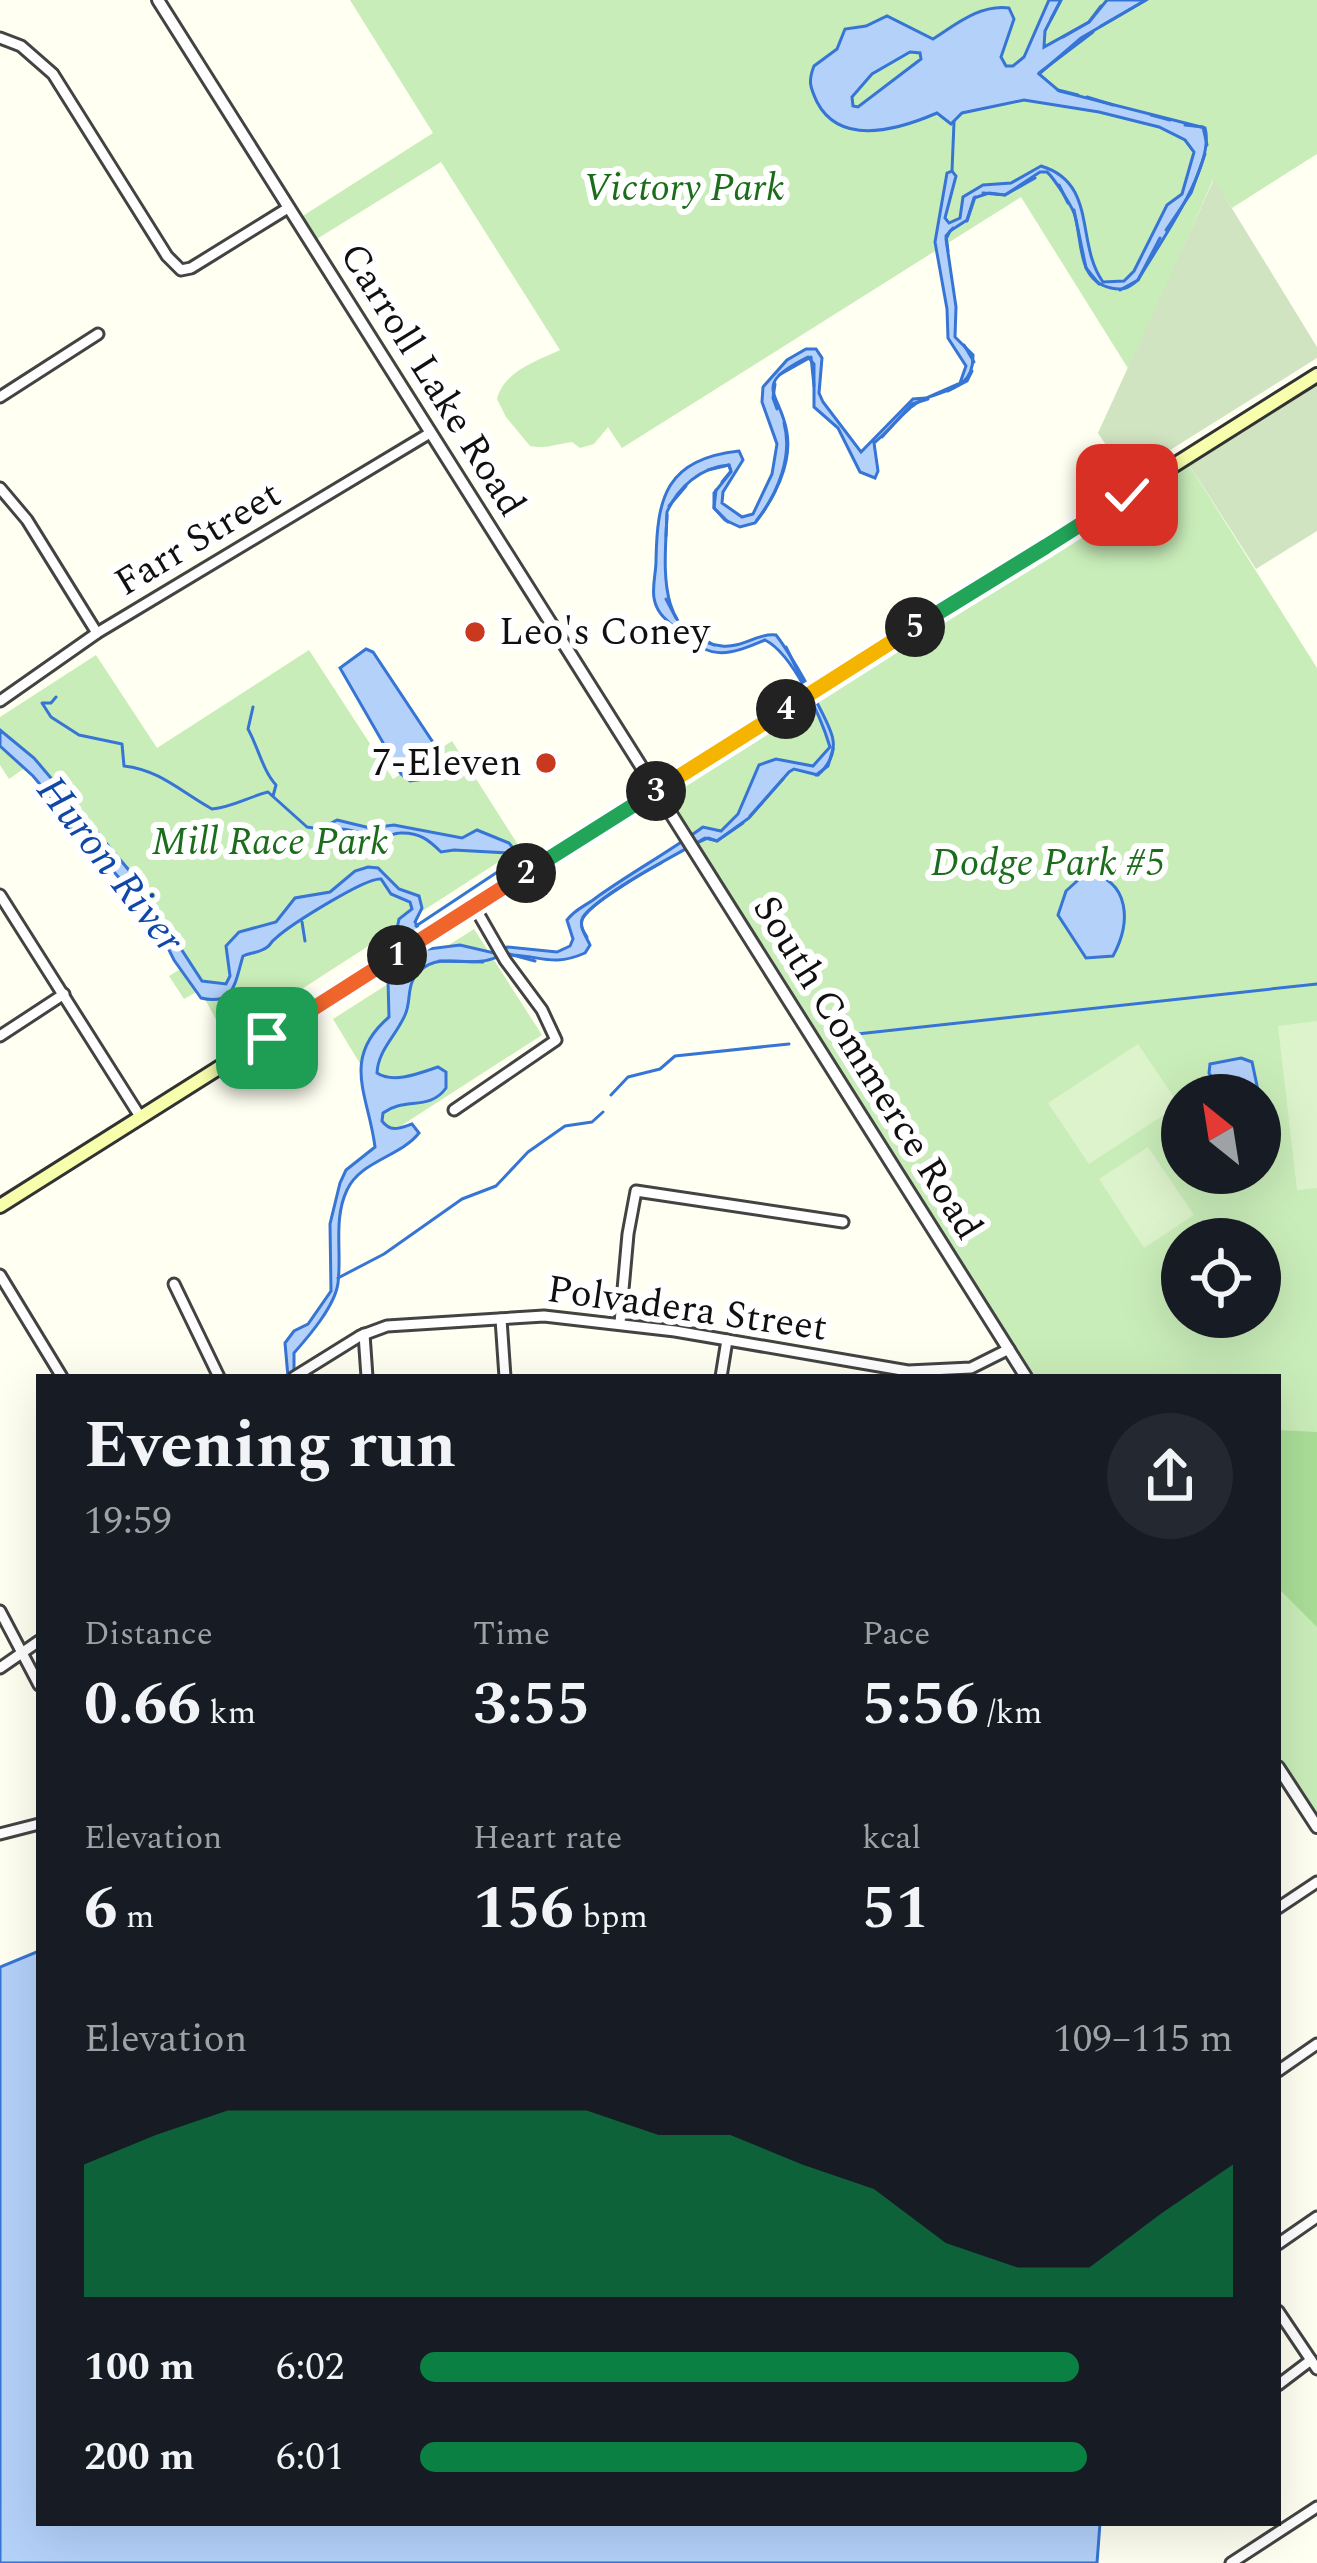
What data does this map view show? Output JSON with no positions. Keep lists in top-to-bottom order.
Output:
{
  "streets": {
    "street": [
      "Carroll Lake Road",
      "Farr Street",
      "South Commerce Road",
      "Polvadera Street"
    ]
  },
  "crossings": [
    ["Carroll Lake Road", "Farr Street"],
    ["Carroll Lake Road", "South Commerce Road"],
    ["South Commerce Road", "Polvadera Street"]
  ],
  "water": ["Huron River"],
  "parks": ["Victory Park", "Mill Race Park", "Dodge Park #5"],
  "places": ["Leo's Coney", "7-Eleven"],
  "north": "top left",
  "page": {
    "pins": [
      "5",
      "4",
      "3",
      "2",
      "1"
    ],
    "heading": ["Evening run", "19:59"],
    "stats": [
      ["Distance", "0.66 km"],
      ["Time", "3:55"],
      ["Pace", "5:56 /km"],
      ["Elevation", "6 m"],
      ["Heart rate", "156 bpm"],
      ["kcal", "51"]
    ],
    "chart": ["Elevation", "109–115 m"],
    "list": [
      {
        "name": "100 m",
        "note": "6:02"
      },
      {
        "name": "200 m",
        "note": "6:01"
      }
    ]
  }
}
